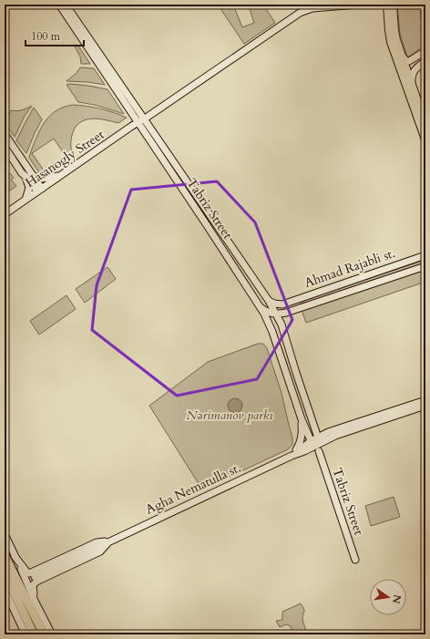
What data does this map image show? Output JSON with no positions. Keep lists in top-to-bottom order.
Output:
{
  "streets": {
    "main road": [
      "Hasanogly Street",
      "Tabriz Street",
      "Ahmad Rajabli st.",
      "Agha Nematulla st."
    ]
  },
  "crossings": [
    ["Hasanogly Street", "Tabriz Street"],
    ["Tabriz Street", "Ahmad Rajabli st."],
    ["Tabriz Street", "Agha Nematulla st."]
  ],
  "parks": ["Nərimanov parkı"],
  "scale_bar": "100 m",
  "north": "right"
}
